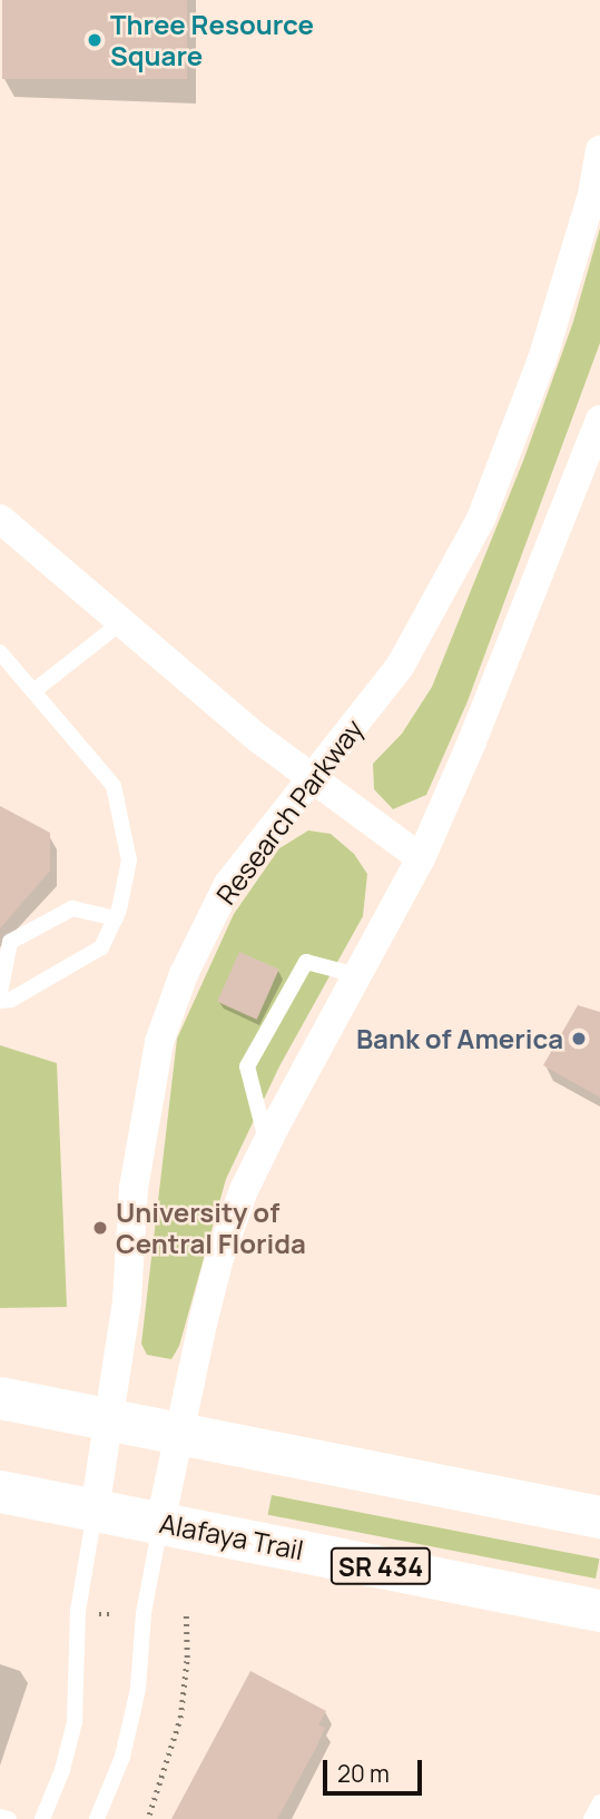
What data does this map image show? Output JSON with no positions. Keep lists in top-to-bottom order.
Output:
{
  "streets": {
    "main road": ["Alafaya Trail", "SR 434"],
    "street": ["Research Parkway"]
  },
  "crossings": [
    ["Research Parkway", "Alafaya Trail"]
  ],
  "places": ["Three Resource Square", "Bank of America", "University of Central Florida"],
  "scale_bar": "20 m"
}
